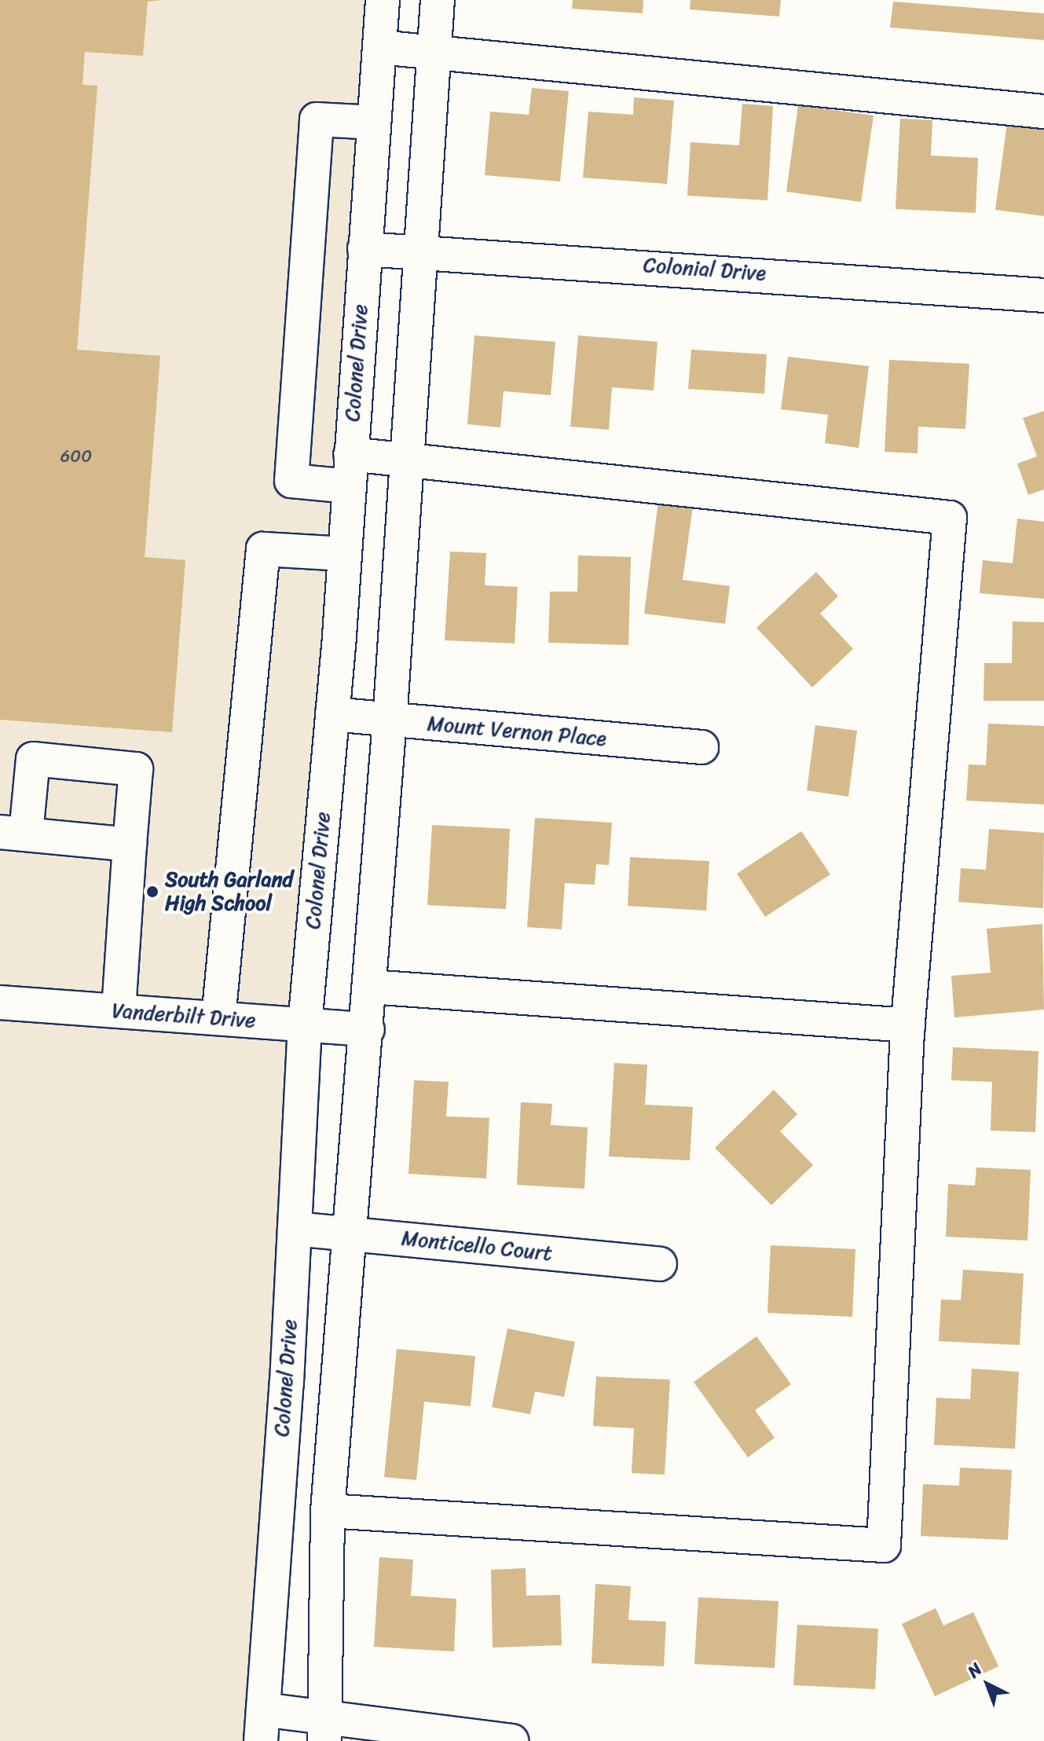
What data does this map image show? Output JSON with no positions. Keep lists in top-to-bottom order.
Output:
{
  "streets": {
    "street": [
      "Colonial Drive",
      "Colonel Drive",
      "Mount Vernon Place",
      "Vanderbilt Drive",
      "Monticello Court"
    ]
  },
  "crossings": [
    ["Colonial Drive", "Colonel Drive"],
    ["Colonel Drive", "Mount Vernon Place"],
    ["Colonel Drive", "Vanderbilt Drive"],
    ["Colonel Drive", "Monticello Court"]
  ],
  "places": ["South Garland High School"],
  "house_numbers": ["600"],
  "north": "top left"
}
